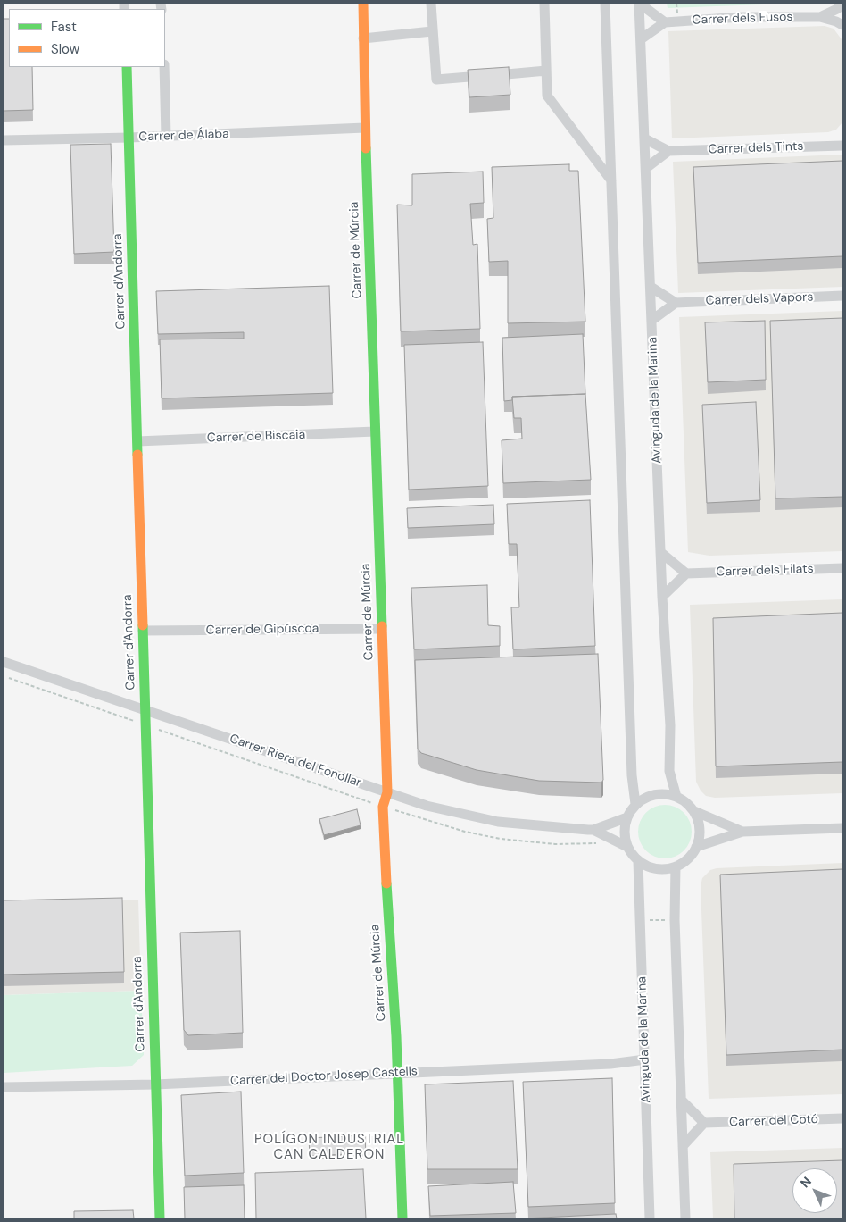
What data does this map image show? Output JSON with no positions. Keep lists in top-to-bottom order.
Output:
{
  "streets": {
    "street": [
      "Carrer dels Fusos",
      "Carrer de Álaba",
      "Carrer dels Tints",
      "Carrer de Múrcia",
      "Carrer d'Andorra",
      "Carrer dels Vapors",
      "Avinguda de la Marina",
      "Carrer de Biscaia",
      "Carrer dels Filats",
      "Carrer de Gipúscoa",
      "Carrer Riera del Fonollar",
      "Carrer del Doctor Josep Castells",
      "Carrer del Cotó"
    ]
  },
  "crossings": [
    ["Carrer de Álaba", "Carrer de Múrcia"],
    ["Carrer de Álaba", "Carrer d'Andorra"],
    ["Carrer de Múrcia", "Carrer de Biscaia"],
    ["Carrer de Múrcia", "Carrer de Gipúscoa"],
    ["Carrer de Múrcia", "Carrer Riera del Fonollar"],
    ["Carrer de Múrcia", "Carrer del Doctor Josep Castells"],
    ["Carrer d'Andorra", "Carrer de Biscaia"],
    ["Carrer d'Andorra", "Carrer de Gipúscoa"],
    ["Carrer d'Andorra", "Carrer Riera del Fonollar"],
    ["Carrer d'Andorra", "Carrer del Doctor Josep Castells"],
    ["Avinguda de la Marina", "Carrer del Doctor Josep Castells"]
  ],
  "districts": ["POLÍGON INDUSTRIAL CAN CALDERON"],
  "legend": ["Fast", "Slow"],
  "north": "top left"
}
